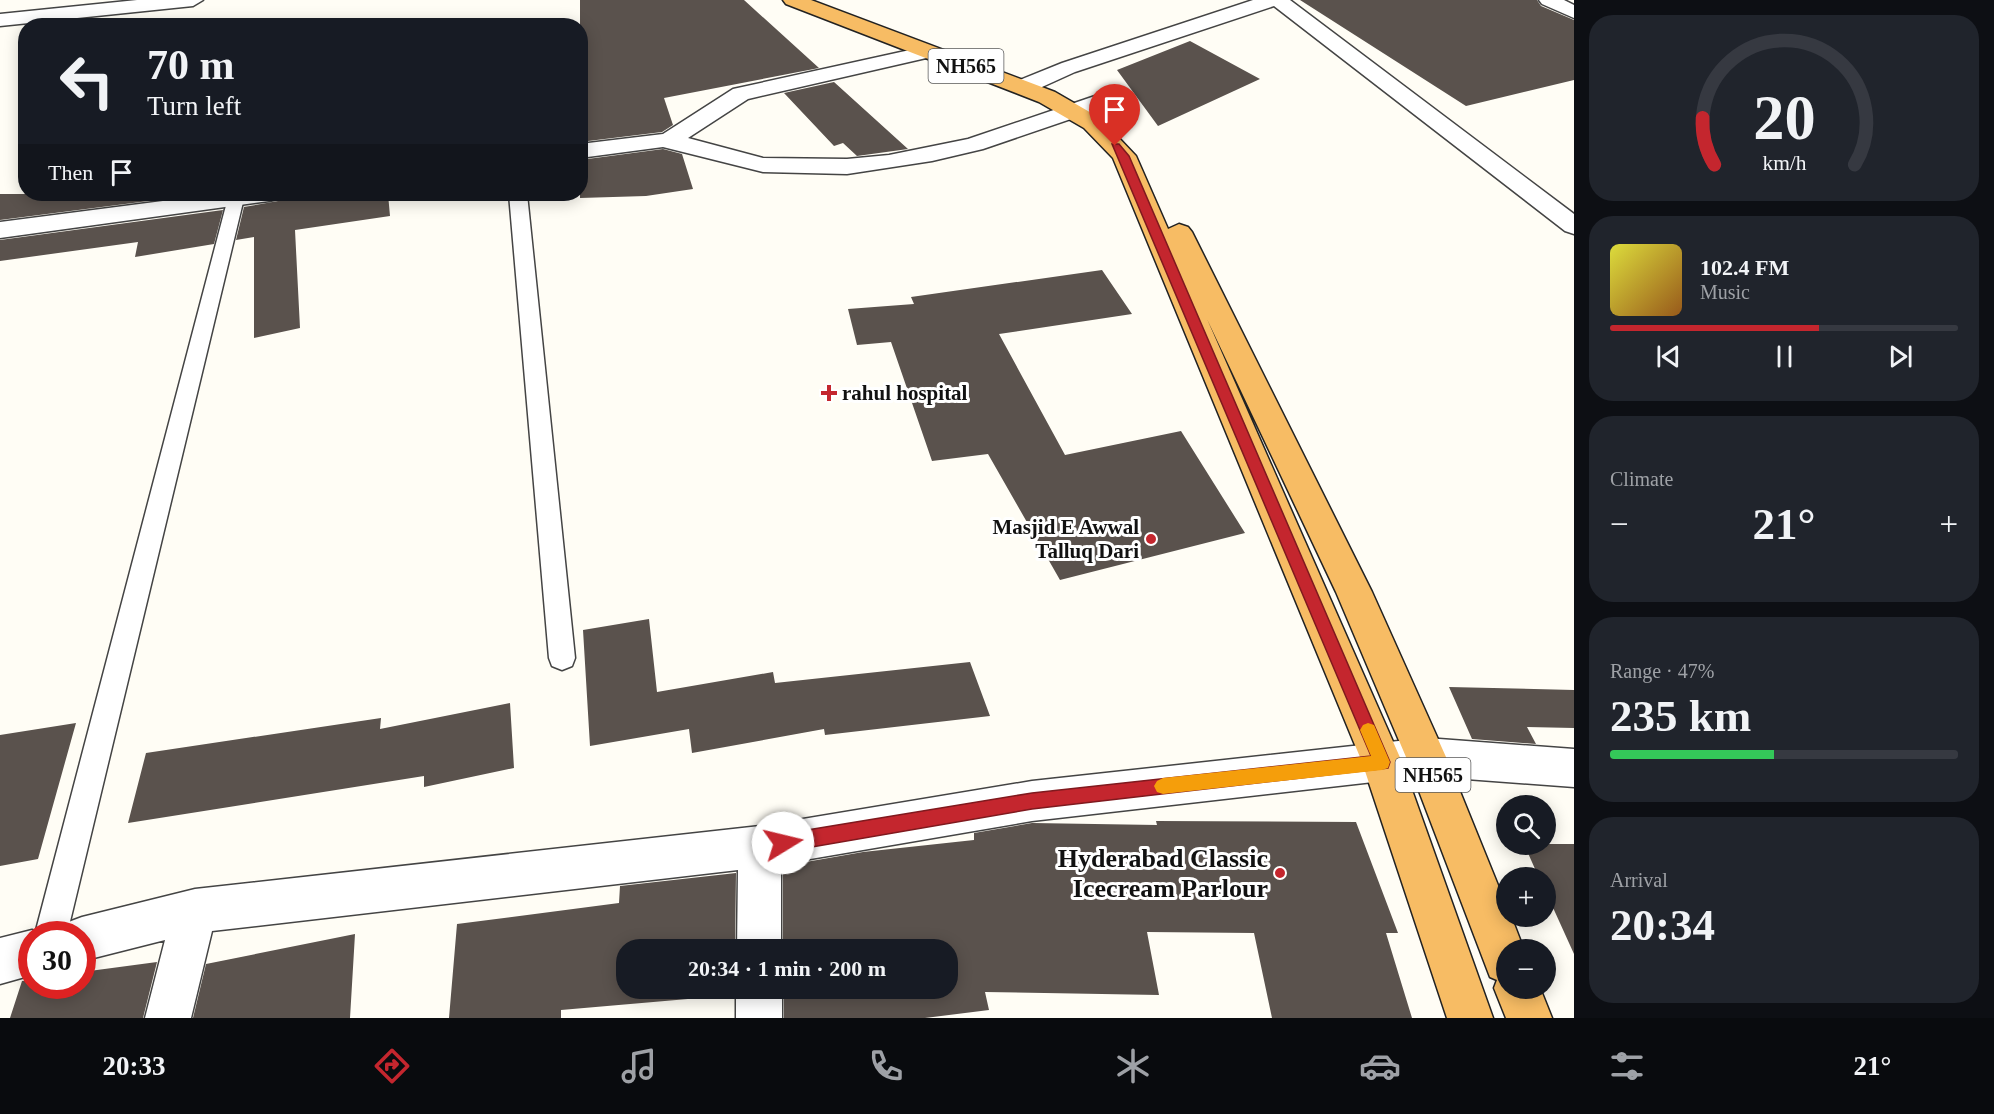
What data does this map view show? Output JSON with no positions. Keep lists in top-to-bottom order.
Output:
{
  "streets": {
    "highway": ["NH565"]
  },
  "places": {
    "health": ["rahul hospital"],
    "other": ["Masjid E Awwal Talluq Dari", "Hyderabad Classic Icecream Parlour"]
  },
  "page": {
    "turn": ["70 m", "Turn left"],
    "then": "Then",
    "song": ["102.4 FM", "Music"],
    "tile": [
      "Climate",
      ["Range · 47%", "235 km"],
      ["Arrival", "20:34"]
    ],
    "heat": ["−", "21°", "+"],
    "map_buttons": ["+", "−"],
    "limit": "30",
    "trip": "20:34 · 1 min · 200 m",
    "tabs": ["20:33", "21°"],
    "gauge": ["20", "km/h"]
  }
}
